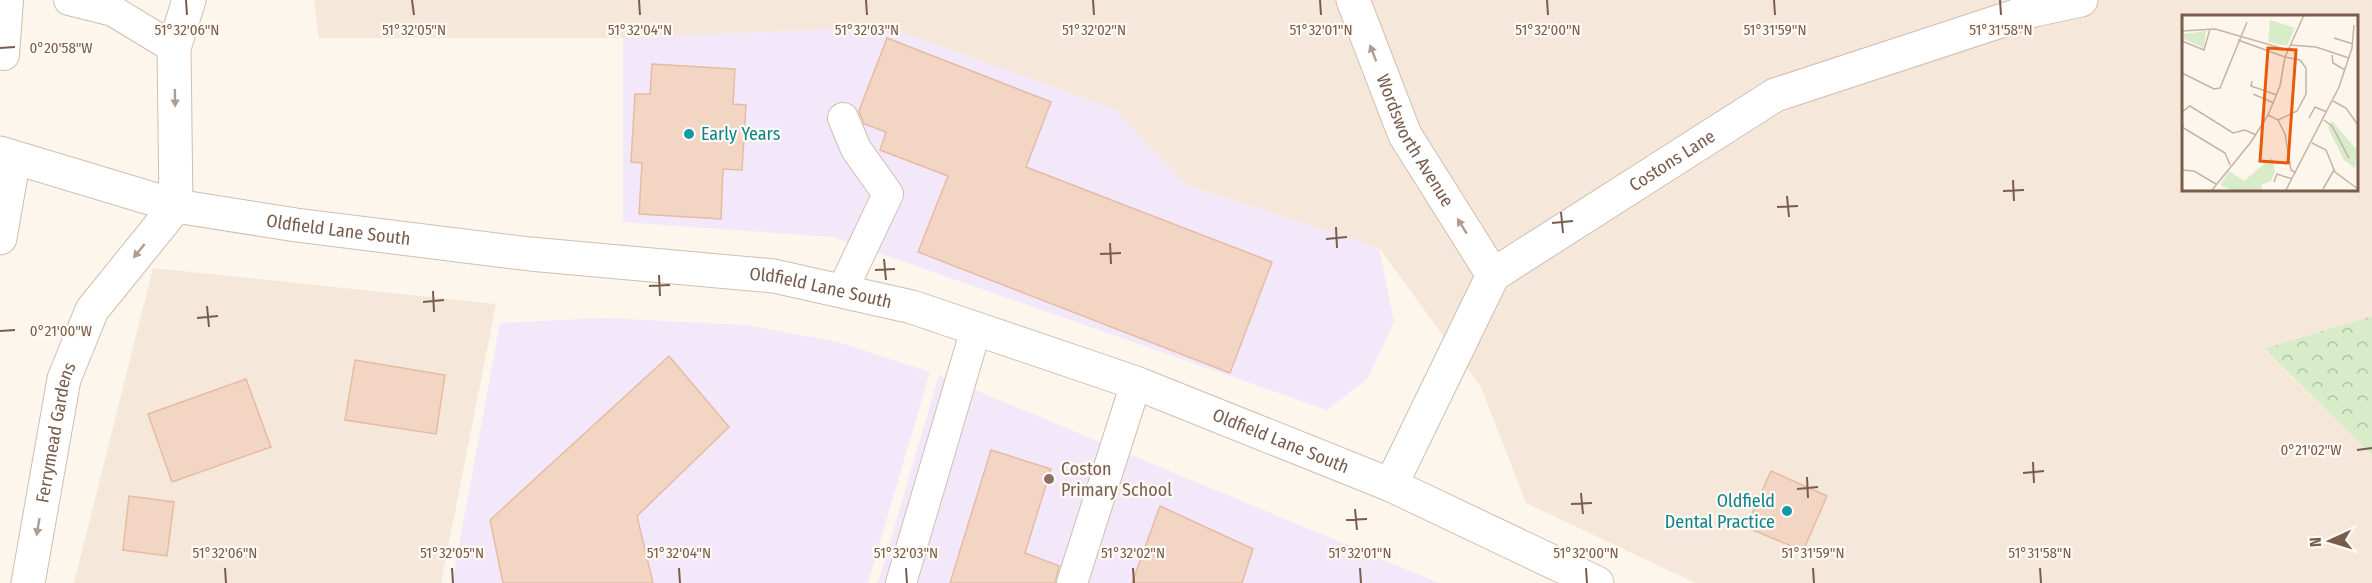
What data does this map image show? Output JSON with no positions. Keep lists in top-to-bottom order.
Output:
{
  "streets": {
    "street": [
      "Wordsworth Avenue",
      "Costons Lane",
      "Oldfield Lane South",
      "Ferrymead Gardens"
    ]
  },
  "crossings": [
    ["Wordsworth Avenue", "Costons Lane"],
    ["Oldfield Lane South", "Ferrymead Gardens"]
  ],
  "one_way": ["Wordsworth Avenue", "Ferrymead Gardens"],
  "places": ["Early Years", "Coston Primary School", "Oldfield Dental Practice"],
  "north": "left",
  "coordinates": [
    "51°32'06\"N",
    "51°32'05\"N",
    "51°32'04\"N",
    "51°32'03\"N",
    "51°32'02\"N",
    "51°32'00\"N",
    "51°31'59\"N",
    "51°31'58\"N",
    "51°32'01\"N",
    "0°20'58\"W",
    "0°21'00\"W",
    "0°21'02\"W"
  ]
}
